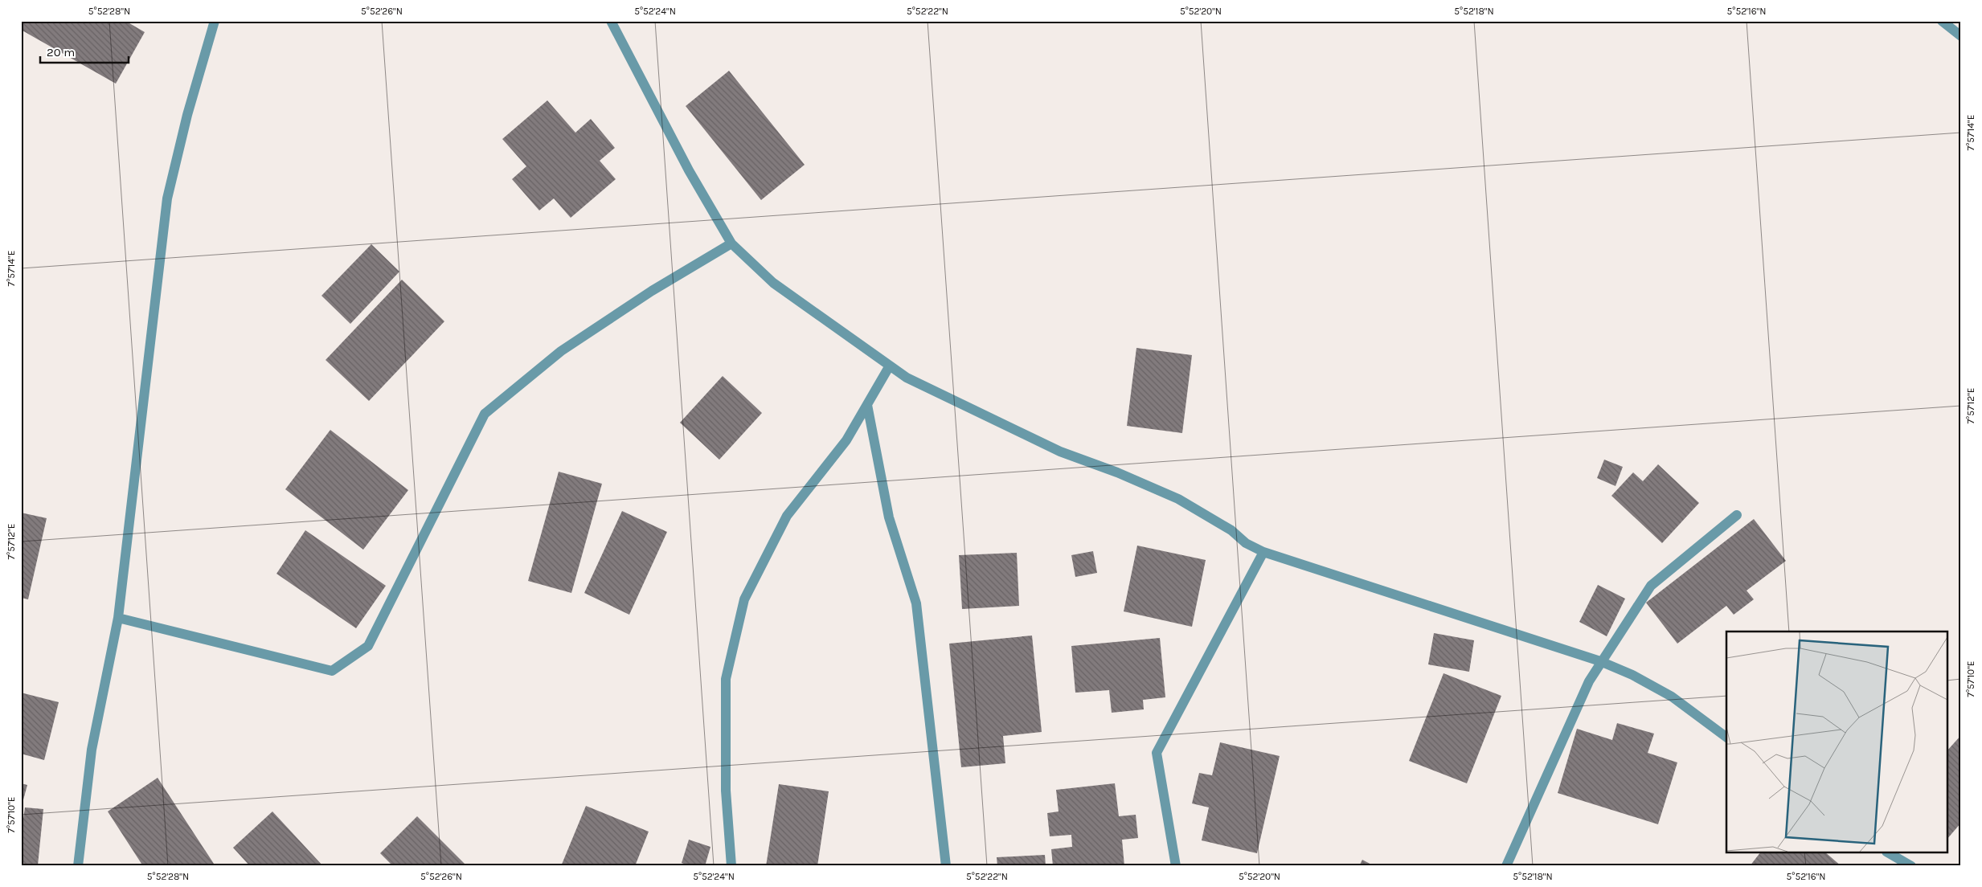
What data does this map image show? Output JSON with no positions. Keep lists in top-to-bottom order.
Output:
{
  "scale_bar": "20 m",
  "coordinates": [
    "5°52'28\"N",
    "5°52'26\"N",
    "5°52'24\"N",
    "5°52'22\"N",
    "5°52'20\"N",
    "5°52'18\"N",
    "5°52'16\"N",
    "7°57'14\"E",
    "7°57'12\"E",
    "7°57'10\"E"
  ]
}
